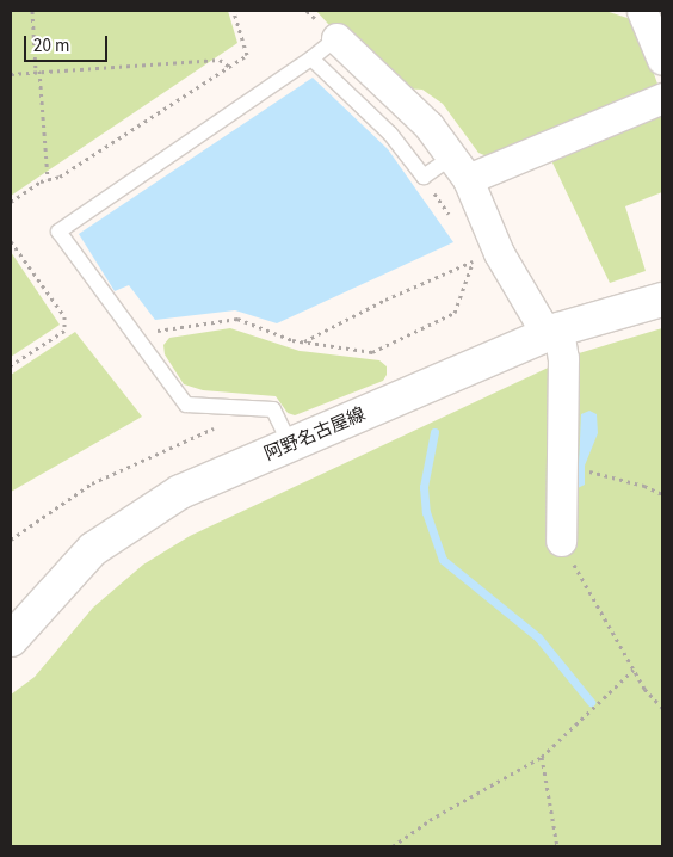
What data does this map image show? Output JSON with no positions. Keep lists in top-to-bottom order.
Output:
{
  "streets": {
    "main road": ["阿野名古屋線"]
  },
  "scale_bar": "20 m"
}
